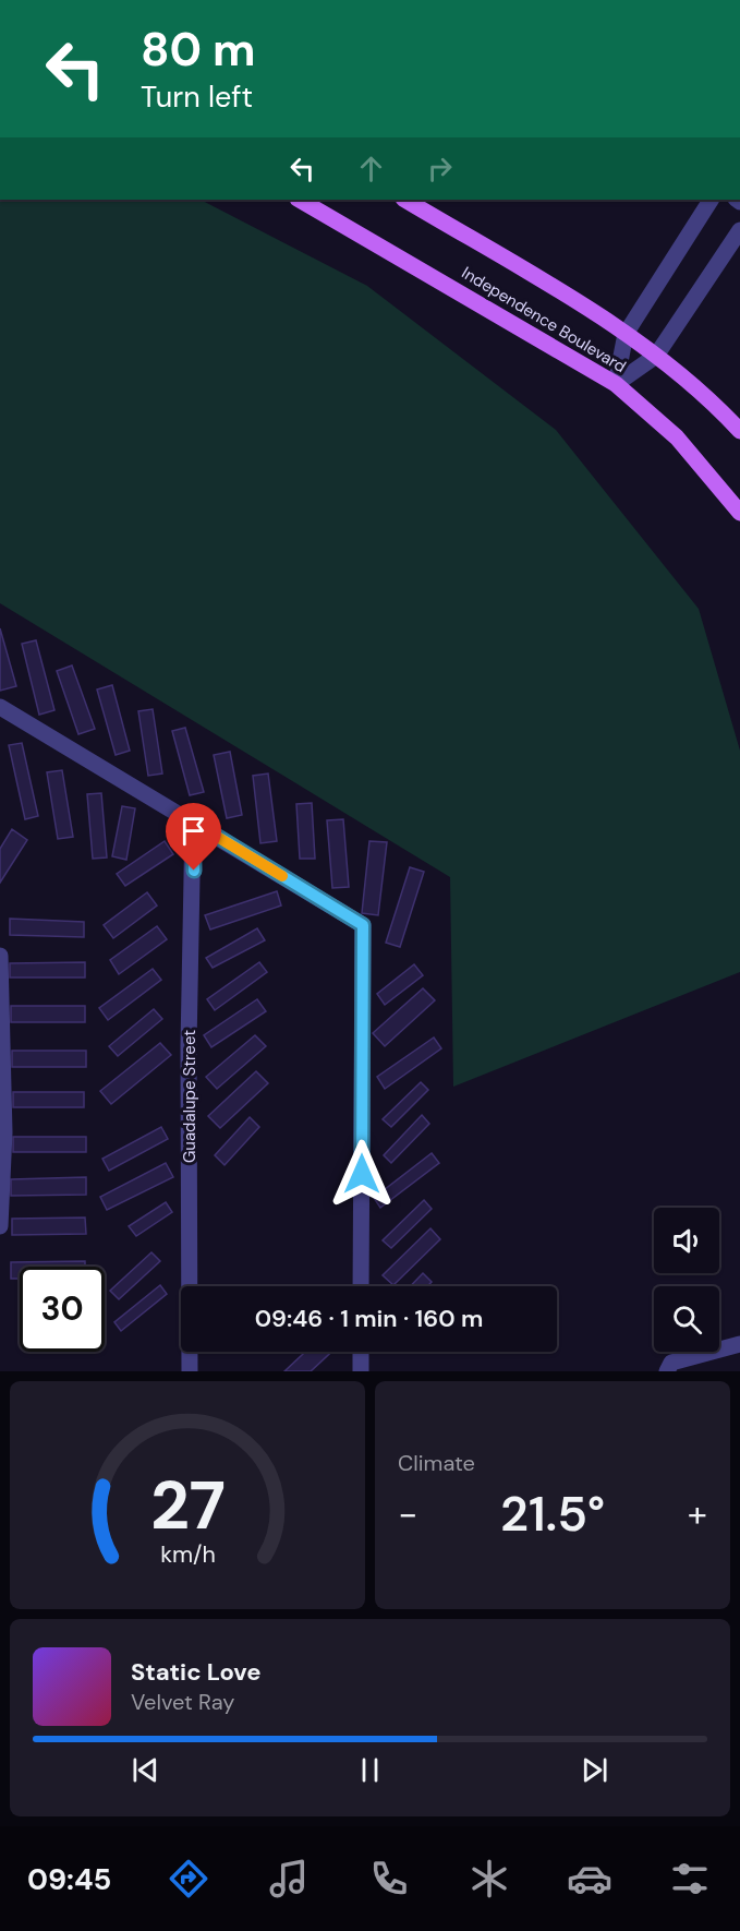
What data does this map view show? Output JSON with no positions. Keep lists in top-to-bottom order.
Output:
{
  "streets": {
    "main road": ["Independence Boulevard"],
    "street": ["Guadalupe Street"]
  },
  "page": {
    "turn": ["80 m", "Turn left"],
    "limit": "30",
    "trip": "09:46 · 1 min · 160 m",
    "tile": "Climate",
    "heat": ["−", "21.5°", "+"],
    "song": ["Static Love", "Velvet Ray"],
    "tabs": "09:45",
    "gauge": ["27", "km/h"]
  }
}
